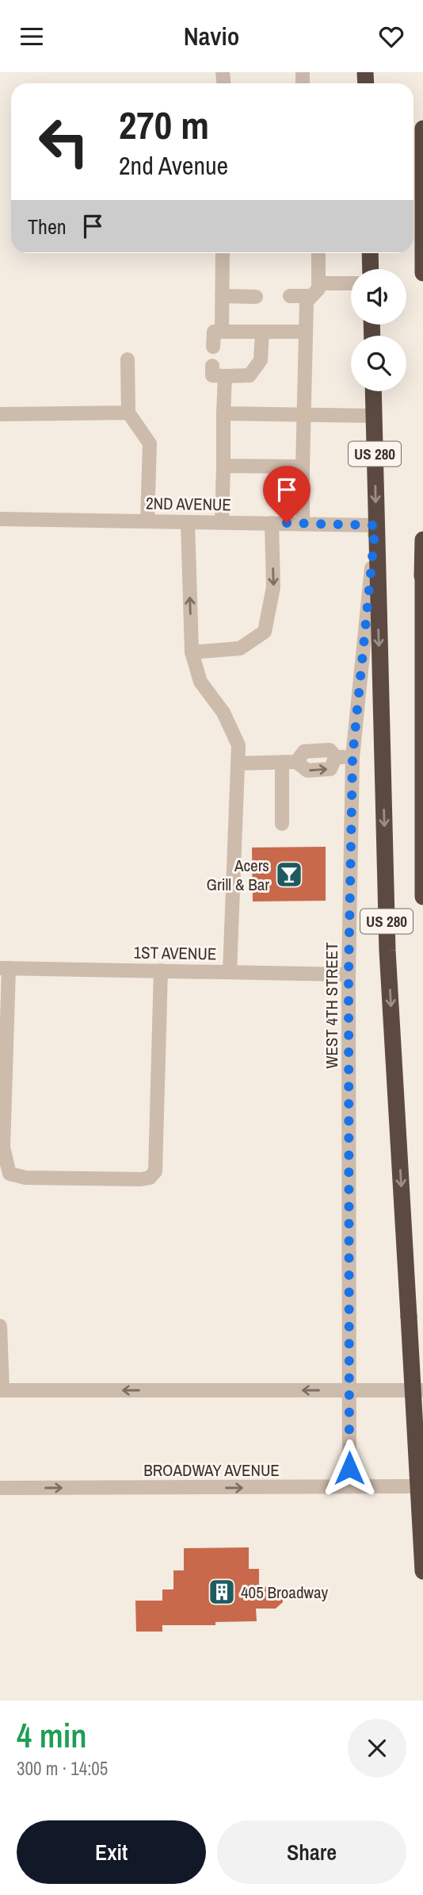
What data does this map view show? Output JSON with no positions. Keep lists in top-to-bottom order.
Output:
{
  "streets": {
    "highway": ["US 280"],
    "street": [
      "2ND AVENUE",
      "1ST AVENUE",
      "WEST 4TH STREET",
      "BROADWAY AVENUE"
    ]
  },
  "crossings": [
    ["US 280", "2ND AVENUE"],
    ["US 280", "WEST 4TH STREET"],
    ["2ND AVENUE", "WEST 4TH STREET"],
    ["1ST AVENUE", "WEST 4TH STREET"],
    ["WEST 4TH STREET", "BROADWAY AVENUE"]
  ],
  "places": {
    "bar": ["Acers Grill & Bar"],
    "building": ["405 Broadway"]
  },
  "page": {
    "header": "Navio",
    "turn": ["270 m", "2nd Avenue"],
    "then": "Then",
    "heading": ["4 min", "300 m · 14:05"],
    "buttons": ["Exit", "Share"]
  }
}
